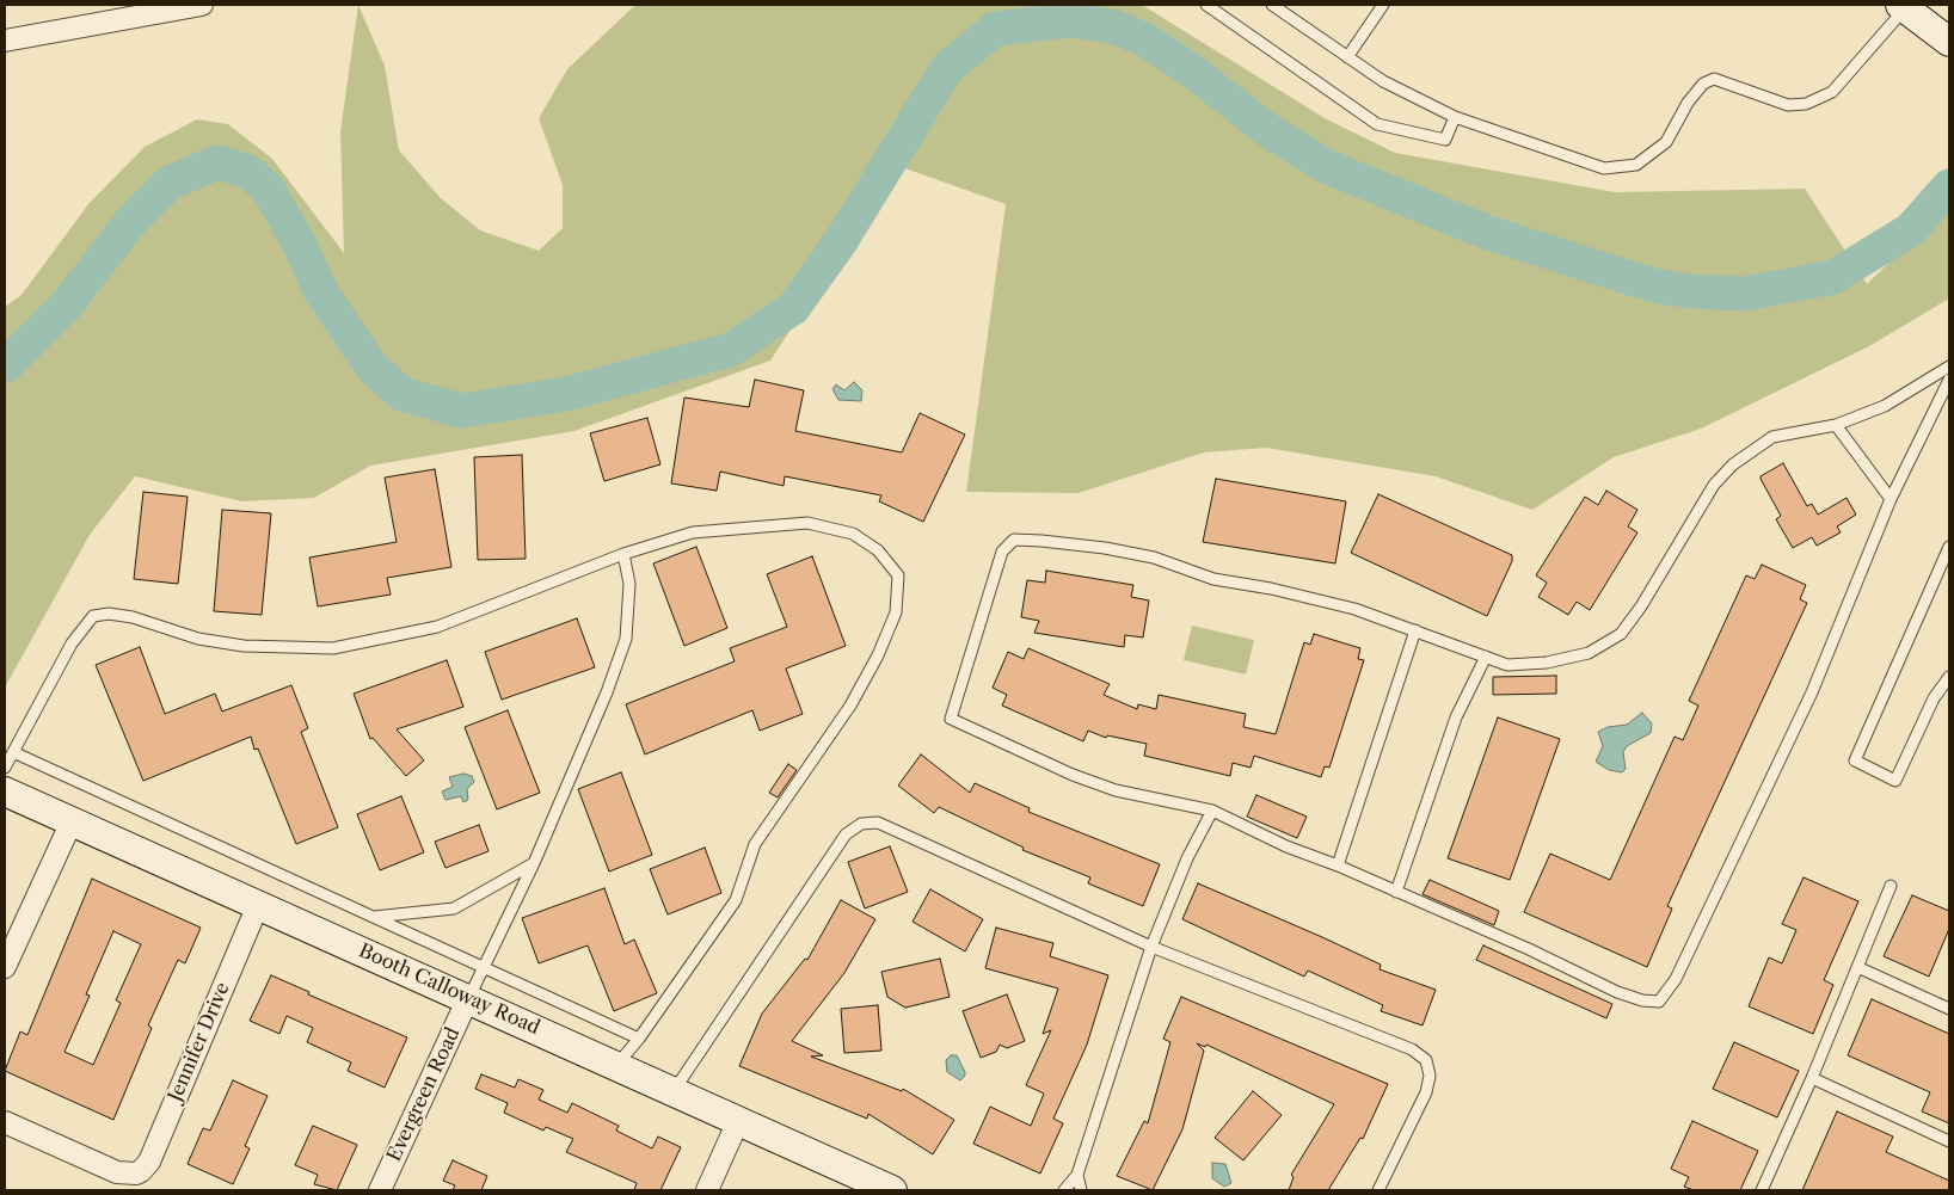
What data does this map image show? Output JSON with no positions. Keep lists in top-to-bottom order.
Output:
{
  "streets": {
    "street": ["Booth Calloway Road", "Jennifer Drive", "Evergreen Road"]
  },
  "crossings": [
    ["Booth Calloway Road", "Jennifer Drive"],
    ["Booth Calloway Road", "Evergreen Road"]
  ]
}
